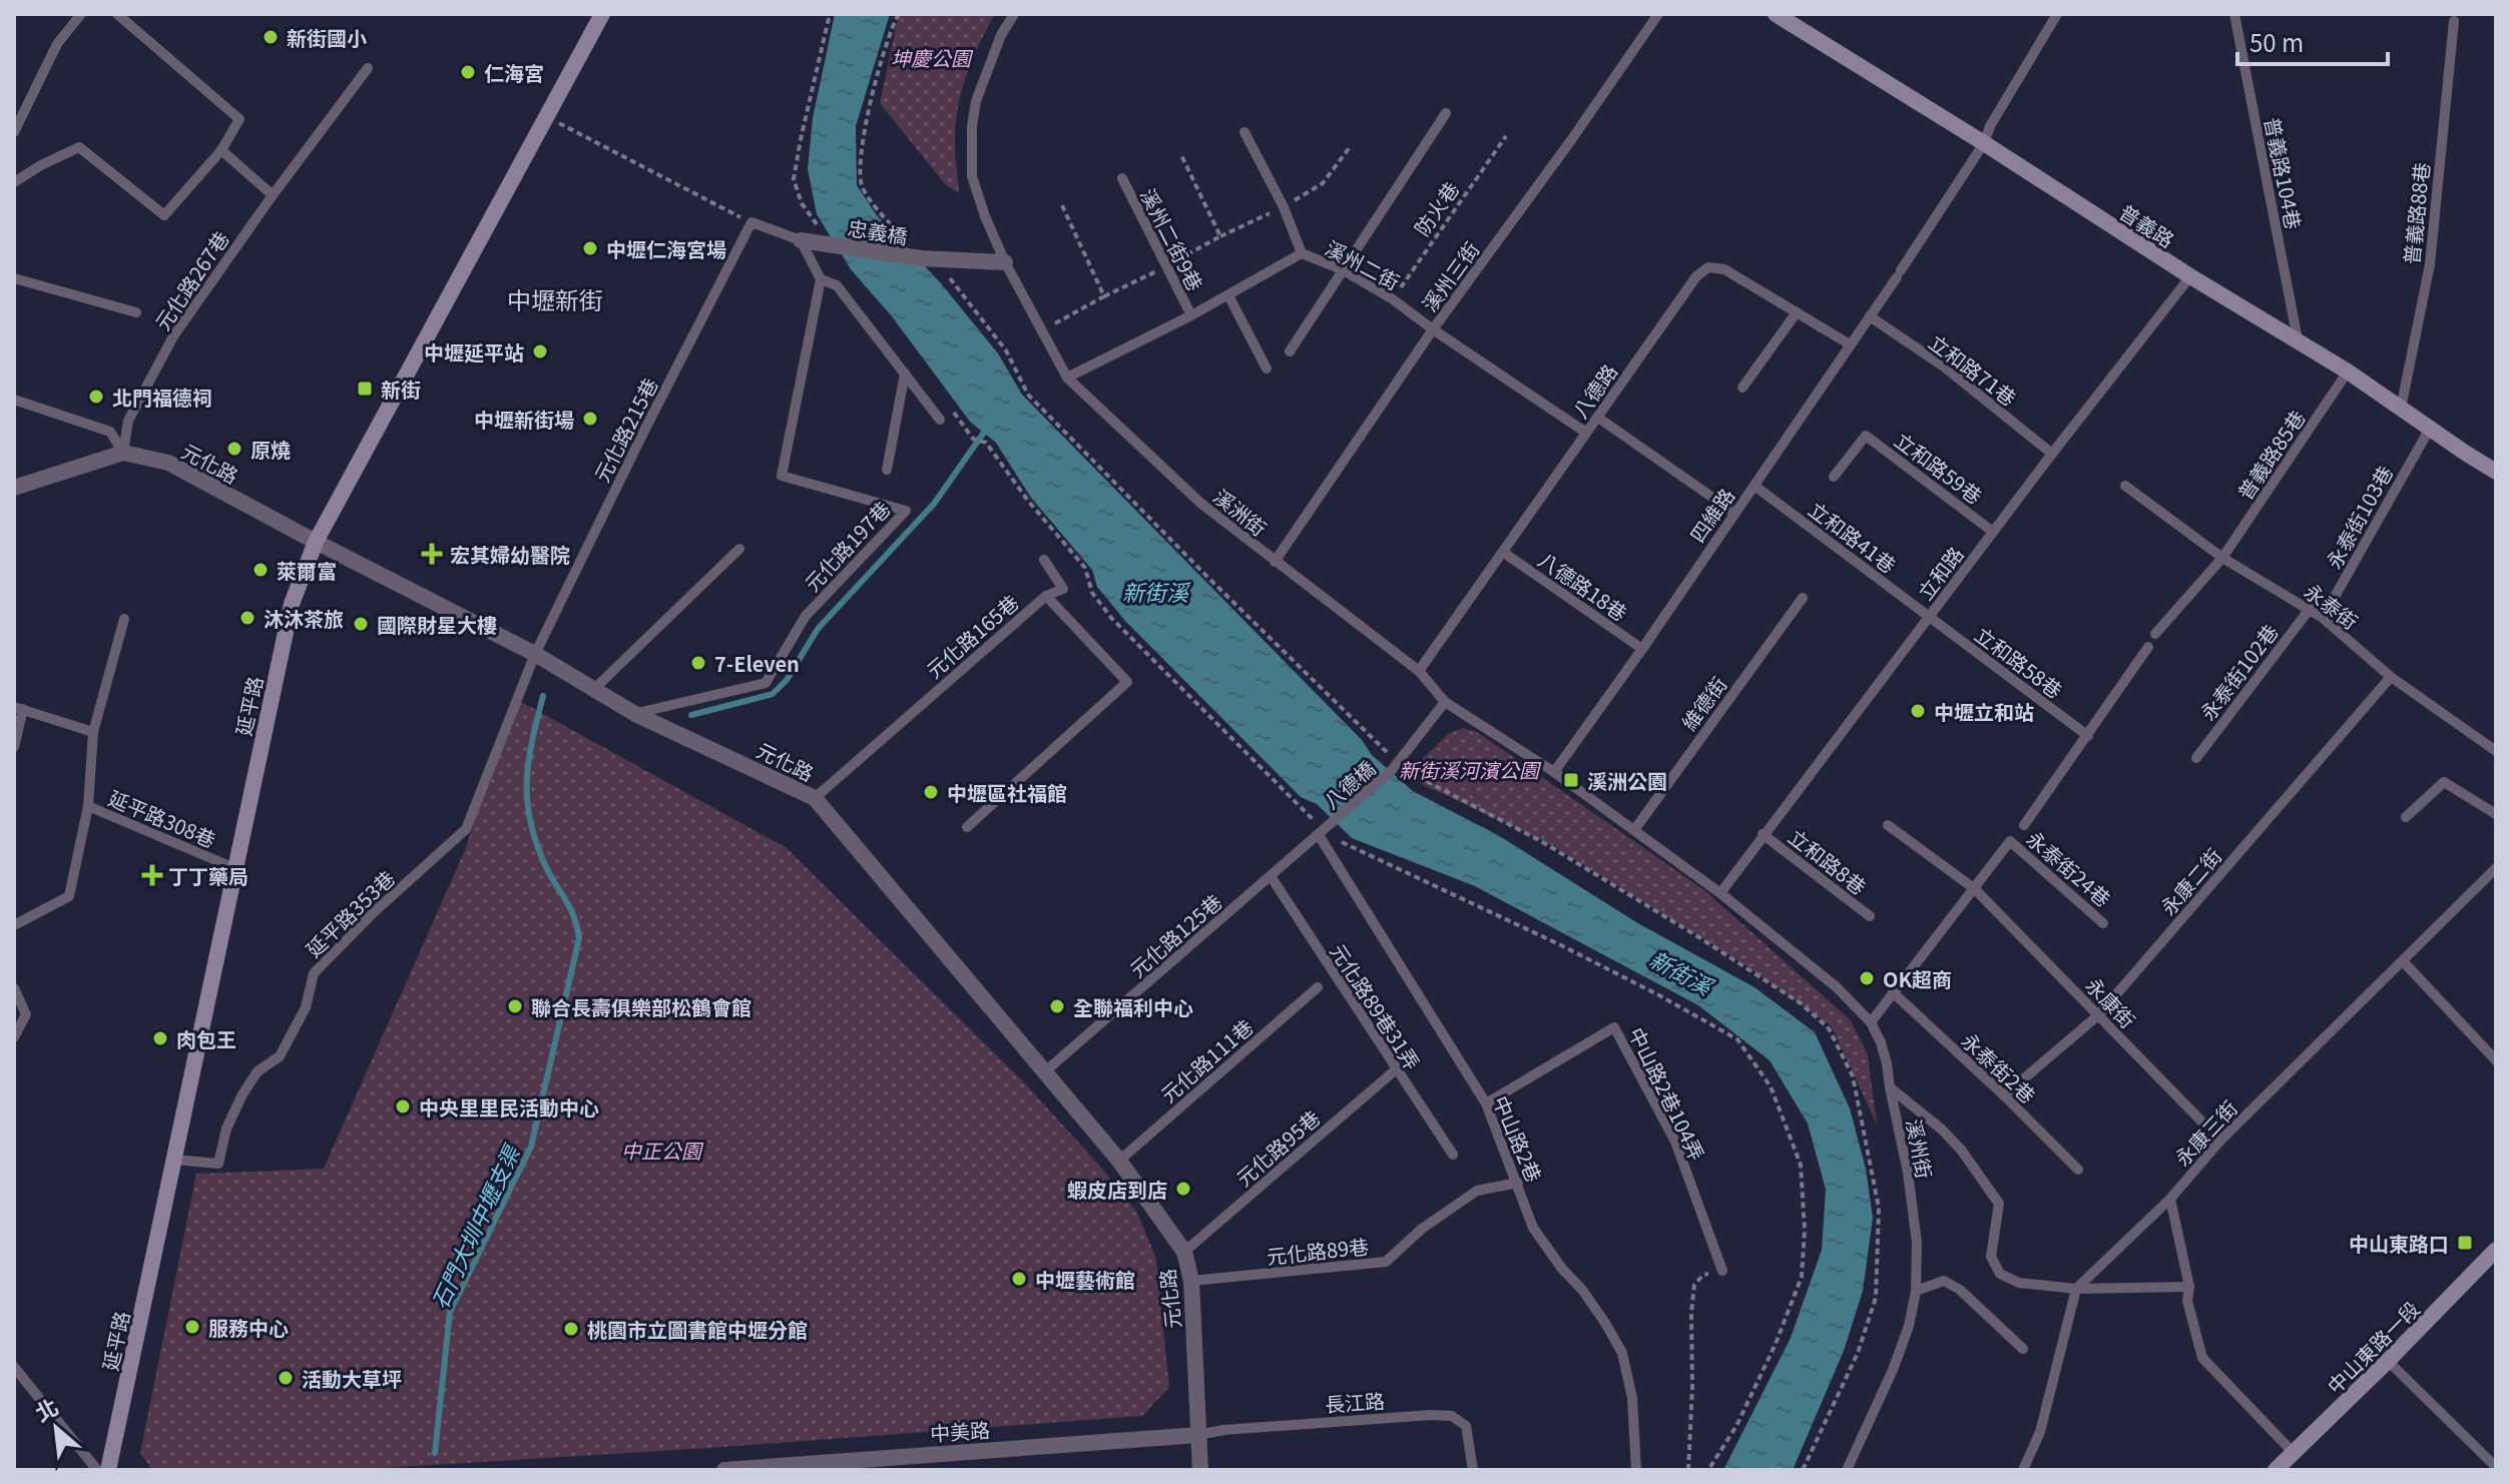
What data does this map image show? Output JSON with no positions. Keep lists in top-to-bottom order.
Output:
{
  "streets": {
    "main road": ["普義路", "延平路", "中山東路一段"],
    "street": ["忠義橋", "元化路", "中美路"],
    "lane": [
      "普義路104巷",
      "普義路88巷",
      "溪州二街9巷",
      "溪州二街",
      "溪州三街",
      "元化路267巷",
      "立和路71巷",
      "八德路",
      "元化路215巷",
      "普義路85巷",
      "立和路59巷",
      "溪洲街",
      "四維路",
      "永泰街103巷",
      "立和路41巷",
      "元化路197巷",
      "立和路",
      "八德路18巷",
      "永泰街",
      "元化路165巷",
      "立和路58巷",
      "永泰街102巷",
      "維德街",
      "八德橋",
      "延平路308巷",
      "立和路8巷",
      "永泰街24巷",
      "永康二街",
      "延平路353巷",
      "元化路125巷",
      "永康街",
      "元化路89巷31弄",
      "元化路111巷",
      "永泰街2巷",
      "中山路2巷104弄",
      "永康三街",
      "中山路2巷",
      "元化路95巷",
      "溪州街",
      "元化路89巷",
      "長江路"
    ],
    "path": ["防火巷"]
  },
  "crossings": [
    ["普義路104巷", "普義路"],
    ["防火巷", "溪州二街"],
    ["普義路88巷", "普義路"],
    ["普義路", "普義路85巷"],
    ["普義路", "四維路"],
    ["普義路", "立和路"],
    ["忠義橋", "溪洲街"],
    ["溪州二街9巷", "溪州二街"],
    ["溪州二街", "溪州三街"],
    ["溪州二街", "八德路"],
    ["溪州二街", "溪洲街"],
    ["溪州三街", "溪洲街"],
    ["元化路267巷", "元化路"],
    ["立和路71巷", "四維路"],
    ["立和路71巷", "立和路"],
    ["八德路", "溪洲街"],
    ["八德路", "四維路"],
    ["八德路", "八德路18巷"],
    ["元化路215巷", "元化路"],
    ["元化路215巷", "延平路353巷"],
    ["普義路85巷", "永泰街"],
    ["元化路", "元化路197巷"],
    ["元化路", "元化路165巷"],
    ["元化路", "延平路"],
    ["元化路", "延平路353巷"],
    ["元化路", "元化路125巷"],
    ["元化路", "元化路111巷"],
    ["元化路", "元化路95巷"],
    ["元化路", "元化路89巷"],
    ["元化路", "長江路"],
    ["元化路", "中美路"],
    ["立和路59巷", "立和路"],
    ["溪洲街", "四維路"],
    ["溪洲街", "立和路"],
    ["溪洲街", "維德街"],
    ["溪洲街", "八德橋"],
    ["溪洲街", "溪州街"],
    ["四維路", "立和路41巷"],
    ["四維路", "八德路18巷"],
    ["永泰街103巷", "永泰街"],
    ["立和路41巷", "立和路"],
    ["立和路41巷", "立和路58巷"],
    ["立和路", "立和路58巷"],
    ["立和路", "立和路8巷"],
    ["立和路", "溪州街"],
    ["永泰街", "永泰街102巷"],
    ["永泰街", "永康二街"],
    ["延平路", "延平路308巷"],
    ["延平路", "延平路353巷"],
    ["八德橋", "元化路125巷"],
    ["八德橋", "中山路2巷"],
    ["永泰街24巷", "永康街"],
    ["永康二街", "永康街"],
    ["永康二街", "永泰街2巷"],
    ["元化路125巷", "元化路89巷31弄"],
    ["元化路125巷", "中山路2巷"],
    ["永康街", "永康三街"],
    ["元化路89巷31弄", "元化路95巷"],
    ["中山路2巷104弄", "中山路2巷"],
    ["中山路2巷", "元化路89巷"],
    ["長江路", "中美路"]
  ],
  "districts": ["中壢新街"],
  "water": ["新街溪", "石門大圳中壢支渠"],
  "parks": ["坤慶公園", "新街溪河濱公園", "中正公園"],
  "places": {
    "other": [
      "新街國小",
      "仁海宮",
      "中壢仁海宮場",
      "中壢延平站",
      "北門福德祠",
      "中壢新街場",
      "原燒",
      "萊爾富",
      "沐沐茶旅",
      "國際財星大樓",
      "7-Eleven",
      "中壢立和站",
      "中壢區社福館",
      "OK超商",
      "聯合長壽俱樂部松鶴會館",
      "全聯福利中心",
      "肉包王",
      "中央里里民活動中心",
      "蝦皮店到店",
      "中壢藝術館",
      "服務中心",
      "桃園市立圖書館中壢分館",
      "活動大草坪"
    ],
    "transit": ["新街", "溪洲公園", "中山東路口"],
    "health": ["宏其婦幼醫院", "丁丁藥局"]
  },
  "scale_bar": "50 m",
  "north": "top left"
}
